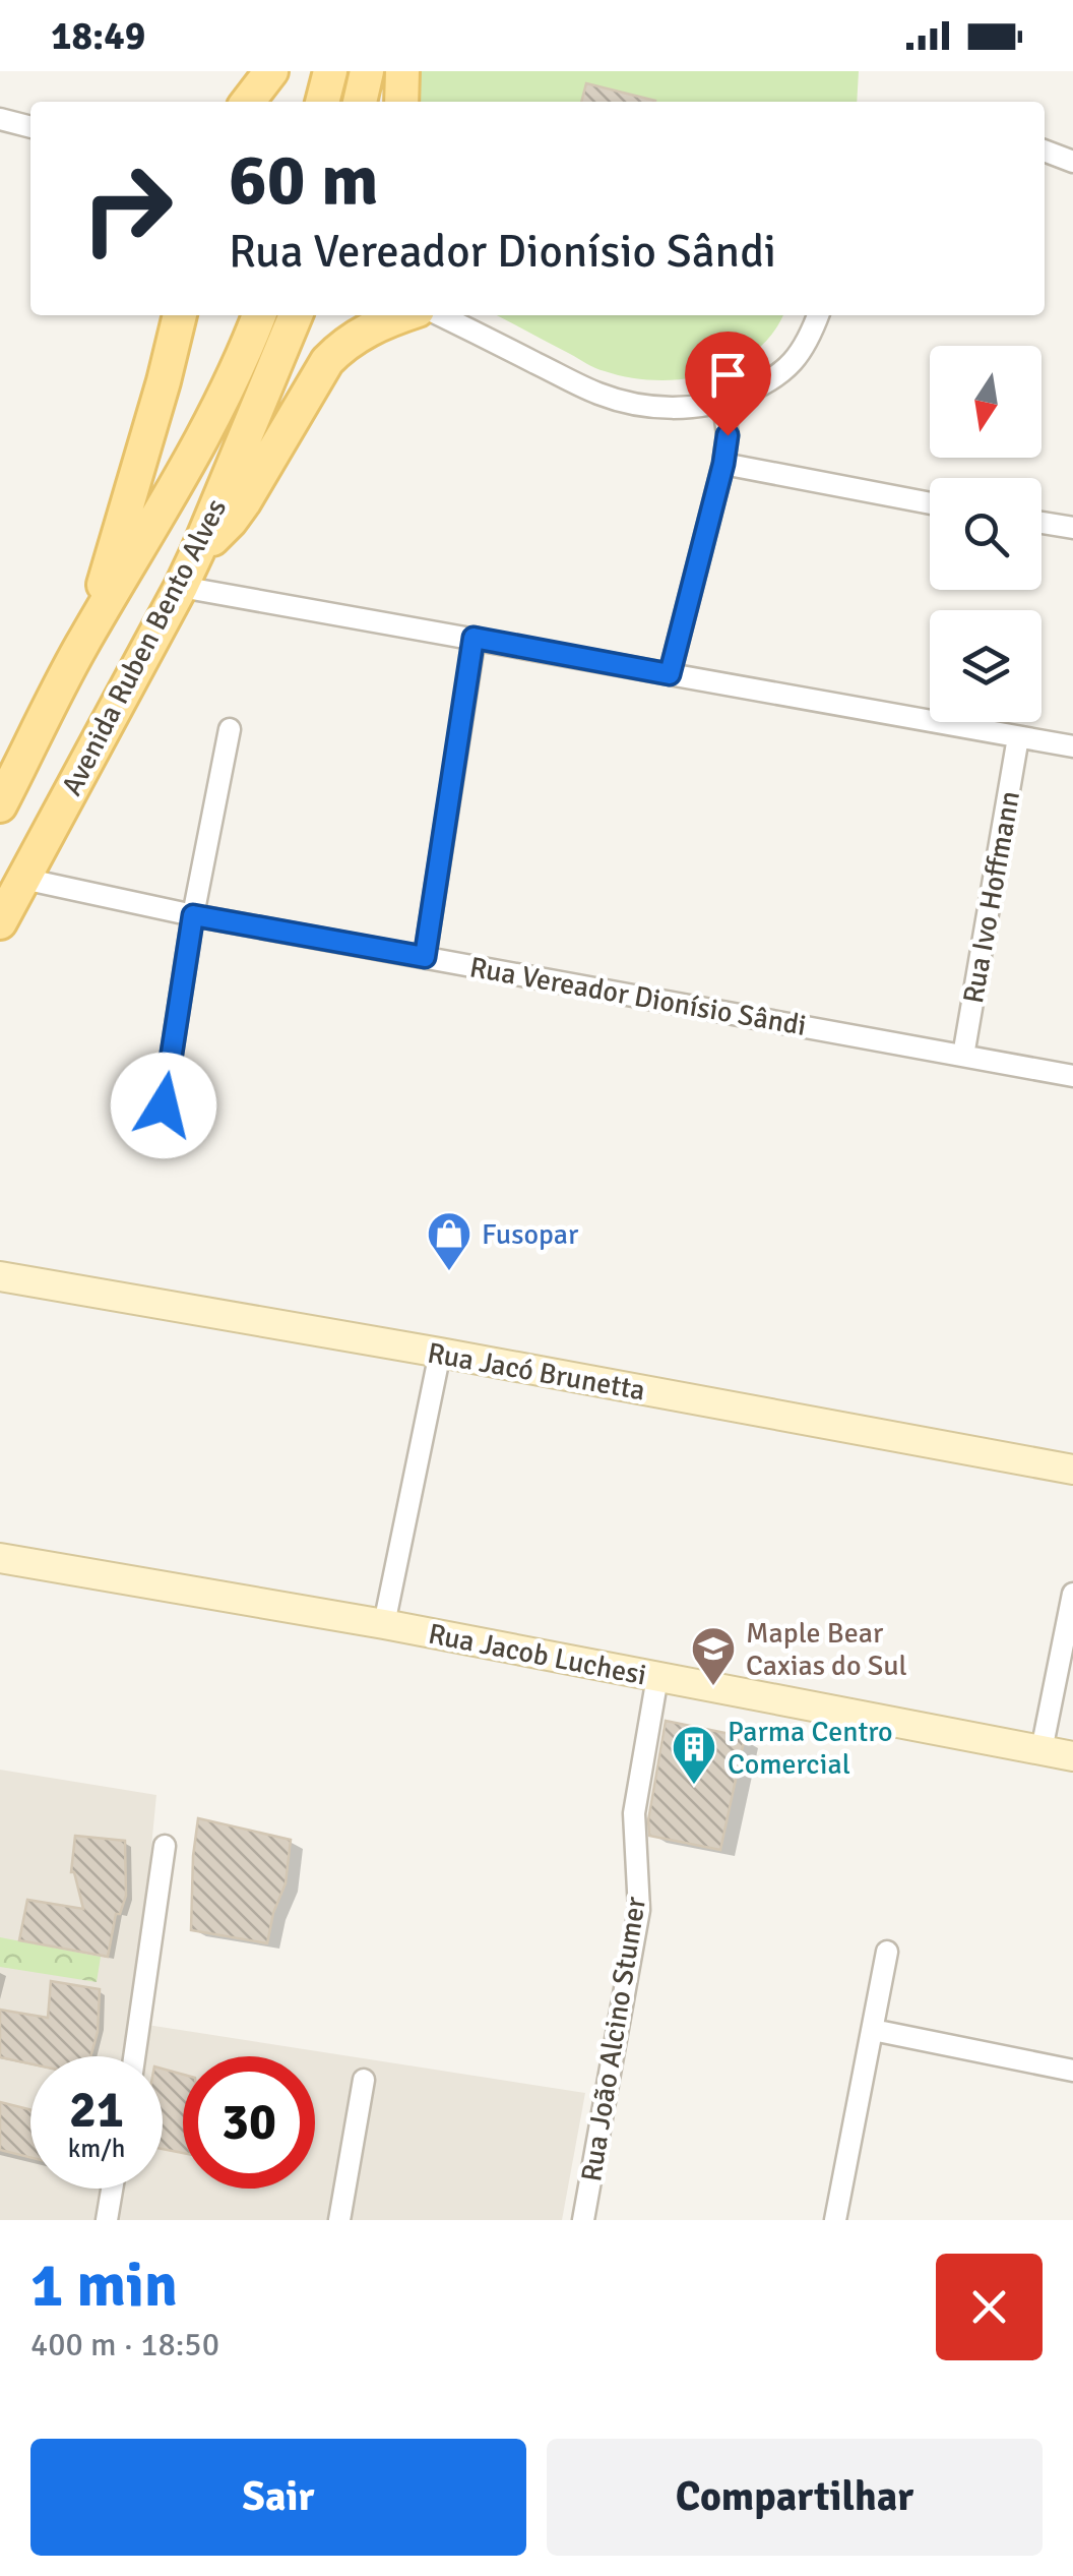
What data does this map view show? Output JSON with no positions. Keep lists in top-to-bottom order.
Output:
{
  "streets": {
    "main road": ["Avenida Ruben Bento Alves"],
    "street": [
      "Rua Ivo Hoffmann",
      "Rua Vereador Dionísio Sândi",
      "Rua Jacó Brunetta",
      "Rua Jacob Luchesi",
      "Rua João Alcino Stumer"
    ]
  },
  "crossings": [
    ["Avenida Ruben Bento Alves", "Rua Vereador Dionísio Sândi"],
    ["Rua Ivo Hoffmann", "Rua Vereador Dionísio Sândi"],
    ["Rua Jacob Luchesi", "Rua João Alcino Stumer"]
  ],
  "places": {
    "shop": ["Fusopar"],
    "school or university": ["Maple Bear Caxias do Sul"],
    "building": ["Parma Centro Comercial"]
  },
  "north": "bottom",
  "page": {
    "status": "18:49",
    "turn": ["60 m", "Rua Vereador Dionísio Sândi"],
    "speed": "21 km/h",
    "limit": "30",
    "heading": ["1 min", "400 m · 18:50"],
    "buttons": ["Sair", "Compartilhar"]
  }
}
